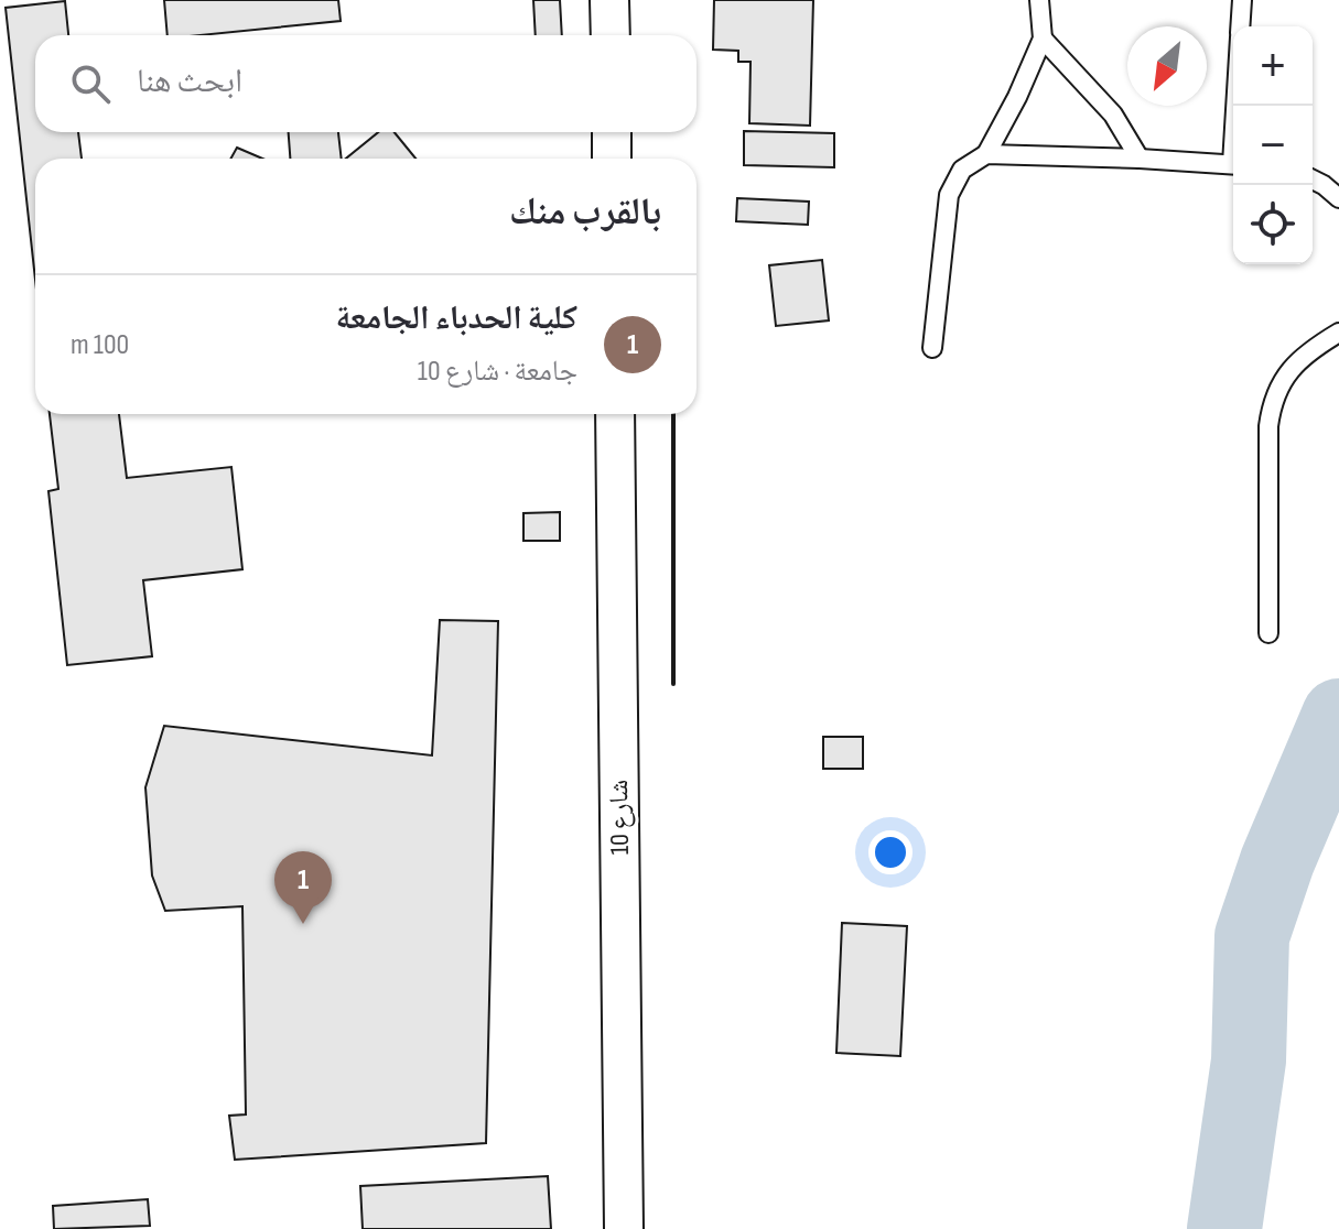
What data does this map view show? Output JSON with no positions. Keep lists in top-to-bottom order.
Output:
{
  "streets": {
    "street": ["شارع 10"]
  },
  "north": "bottom left",
  "page": {
    "map_buttons": ["+", "−"],
    "search": "ابحث هنا",
    "heading": "بالقرب منك",
    "list": [
      {
        "mark": "1",
        "name": "كلية الحدباء الجامعة",
        "note": "جامعة · شارع 10",
        "value": "100 m"
      }
    ],
    "pins": "1"
  }
}
